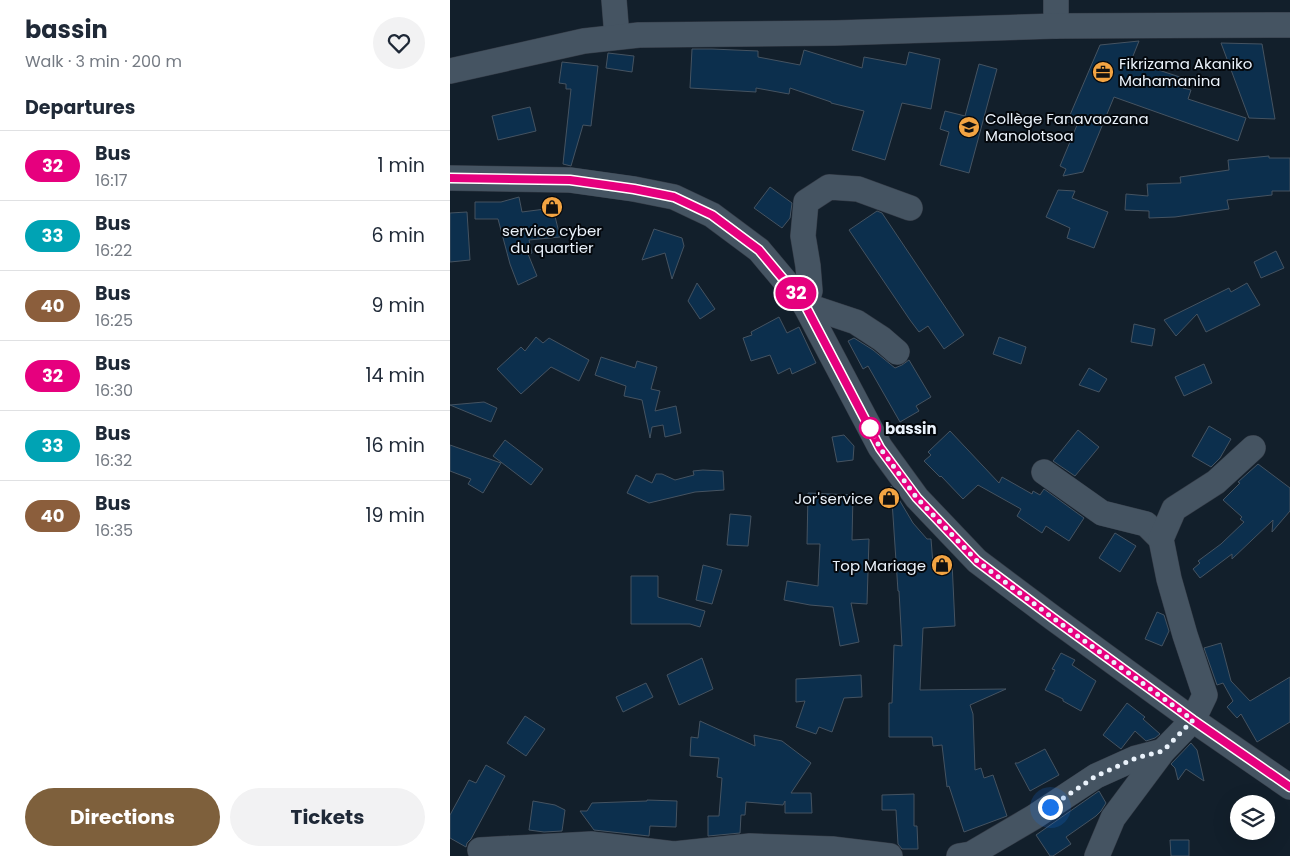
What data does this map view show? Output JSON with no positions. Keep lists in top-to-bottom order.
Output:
{
  "places": {
    "office": ["Fikrizama Akaniko Mahamanina"],
    "school or university": ["Collège Fanavaozana Manolotsoa"],
    "shop": ["service cyber du quartier", "Jor'service", "Top Mariage"],
    "other": ["bassin"]
  },
  "lines": ["bus line 32"],
  "page": {
    "heading": [
      ["bassin", "Walk · 3 min · 200 m"],
      "Departures"
    ],
    "on_map": "32",
    "list": [
      {
        "mark": "32",
        "name": "Bus",
        "note": "16:17",
        "value": "1 min"
      },
      {
        "mark": "33",
        "name": "Bus",
        "note": "16:22",
        "value": "6 min"
      },
      {
        "mark": "40",
        "name": "Bus",
        "note": "16:25",
        "value": "9 min"
      },
      {
        "mark": "32",
        "name": "Bus",
        "note": "16:30",
        "value": "14 min"
      },
      {
        "mark": "33",
        "name": "Bus",
        "note": "16:32",
        "value": "16 min"
      },
      {
        "mark": "40",
        "name": "Bus",
        "note": "16:35",
        "value": "19 min"
      }
    ],
    "buttons": ["Directions", "Tickets"]
  }
}
